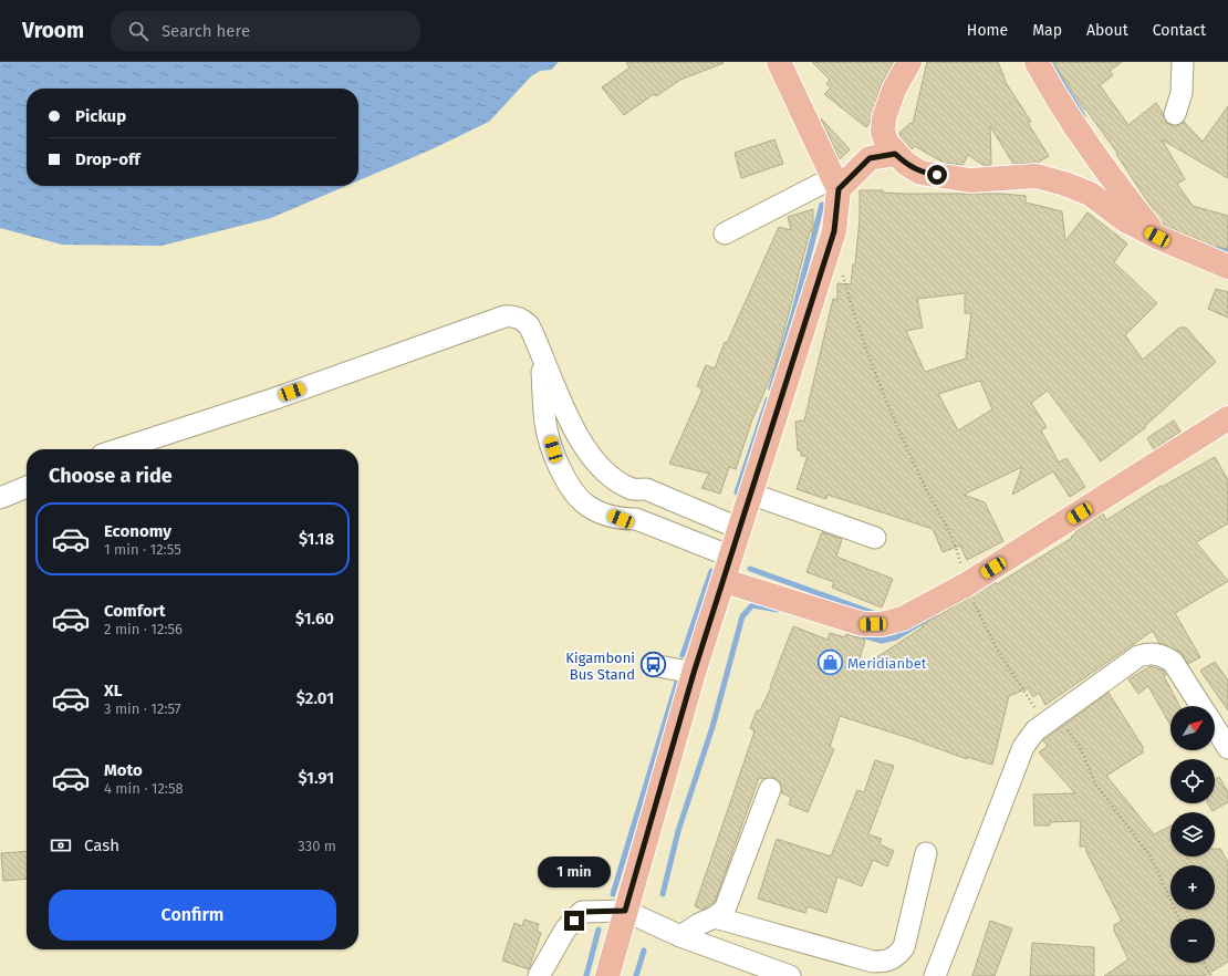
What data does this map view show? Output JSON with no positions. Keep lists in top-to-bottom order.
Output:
{
  "places": {
    "shop": ["Meridianbet"],
    "bus stop": ["Kigamboni Bus Stand"]
  },
  "north": "top right",
  "page": {
    "header": "Vroom",
    "search": "Search here",
    "nav": [
      "Home",
      "Map",
      "About",
      "Contact"
    ],
    "banner": ["Pickup", "Drop-off"],
    "heading": "Choose a ride",
    "list": [
      {
        "name": "Economy",
        "note": "1 min · 12:55",
        "value": "$1.18"
      },
      {
        "name": "Comfort",
        "note": "2 min · 12:56",
        "value": "$1.60"
      },
      {
        "name": "XL",
        "note": "3 min · 12:57",
        "value": "$2.01"
      },
      {
        "name": "Moto",
        "note": "4 min · 12:58",
        "value": "$1.91"
      }
    ],
    "map_buttons": ["+", "−"],
    "pay": ["Cash", "330 m"],
    "bubble": "1 min",
    "buttons": "Confirm"
  }
}
